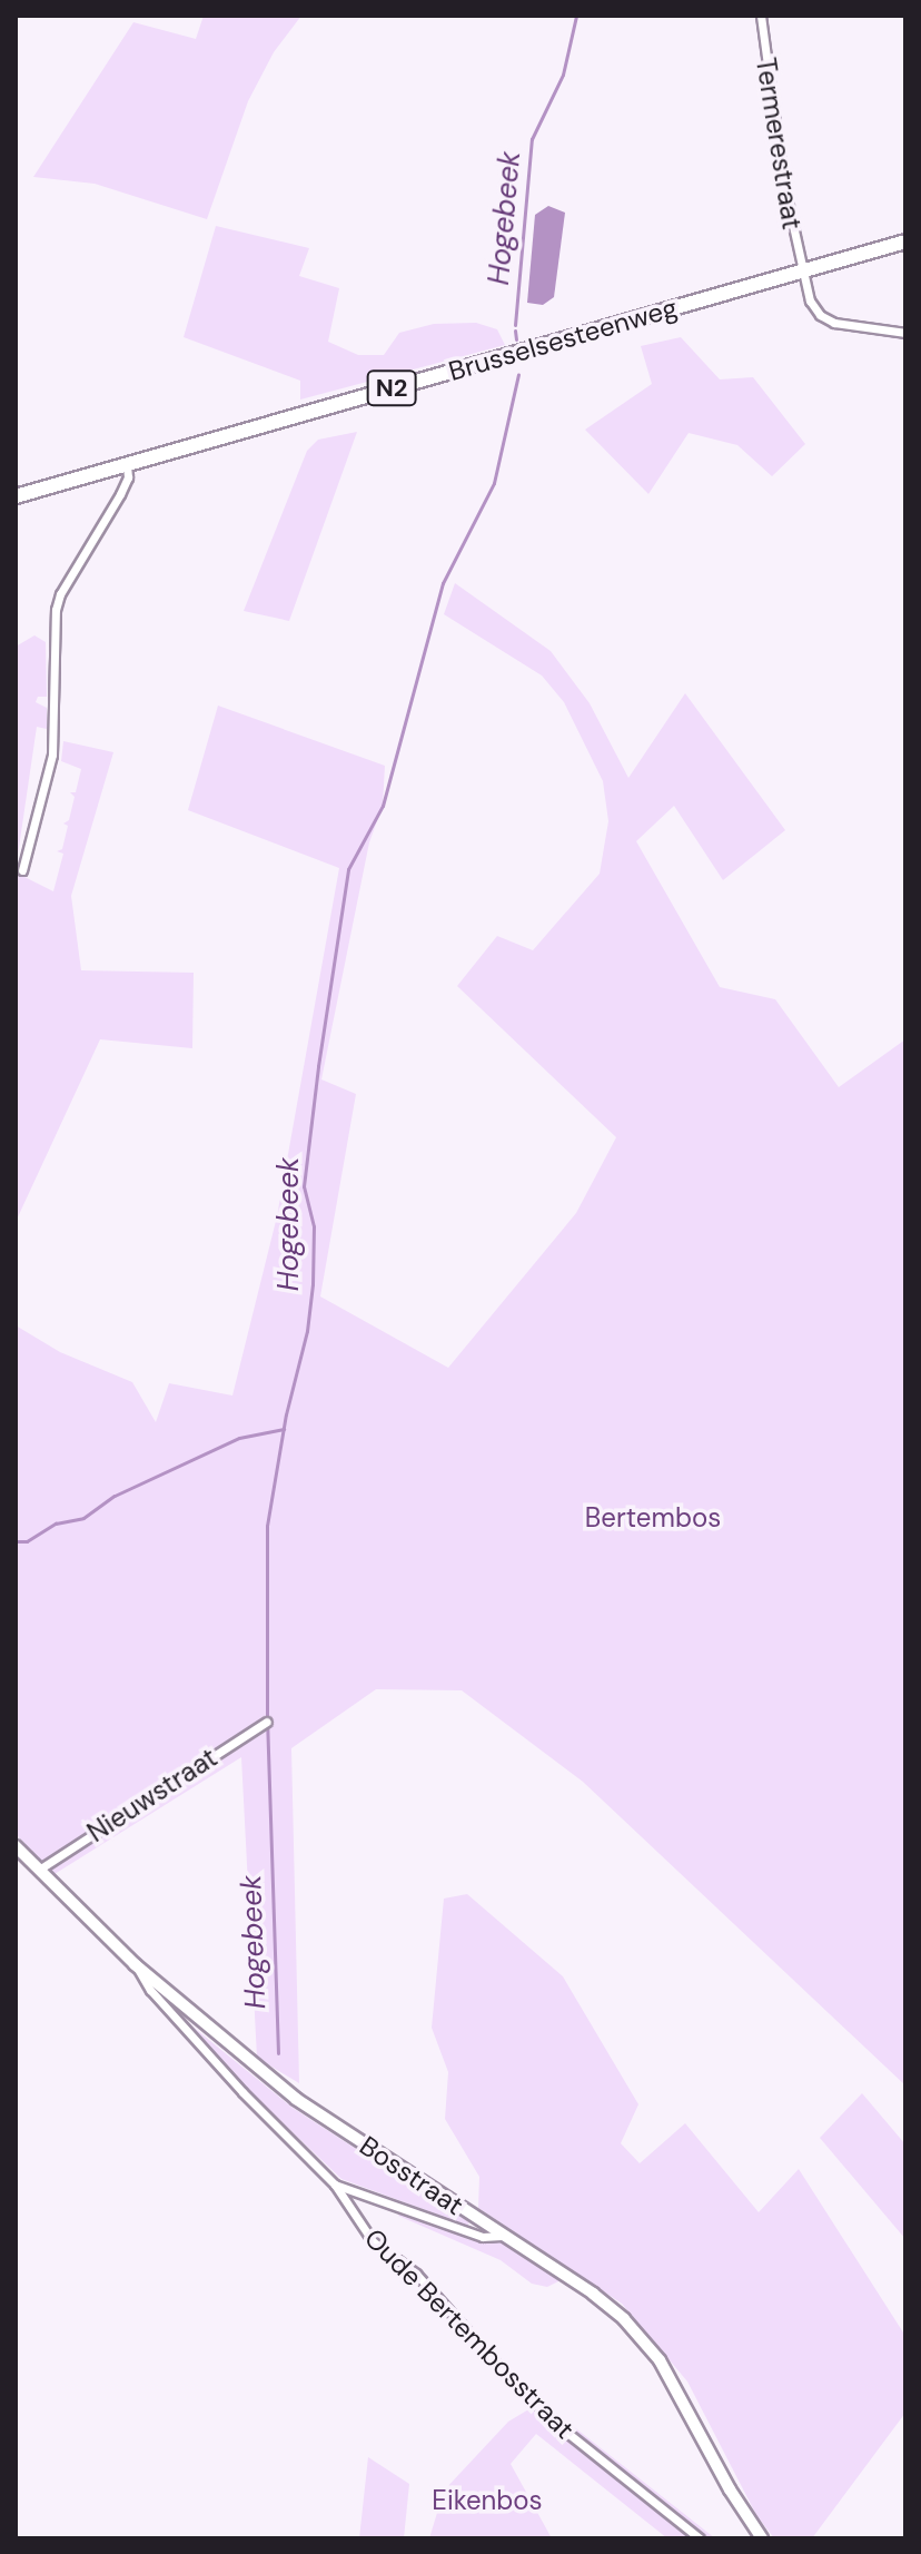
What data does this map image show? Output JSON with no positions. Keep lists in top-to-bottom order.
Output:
{
  "streets": {
    "main road": ["Brusselsesteenweg", "N2"],
    "street": [
      "Termerestraat",
      "Nieuwstraat",
      "Bosstraat",
      "Oude Bertembosstraat"
    ]
  },
  "crossings": [
    ["Termerestraat", "Brusselsesteenweg"],
    ["Nieuwstraat", "Bosstraat"],
    ["Bosstraat", "Oude Bertembosstraat"]
  ],
  "water": ["Hogebeek"],
  "parks": ["Bertembos", "Eikenbos"]
}
